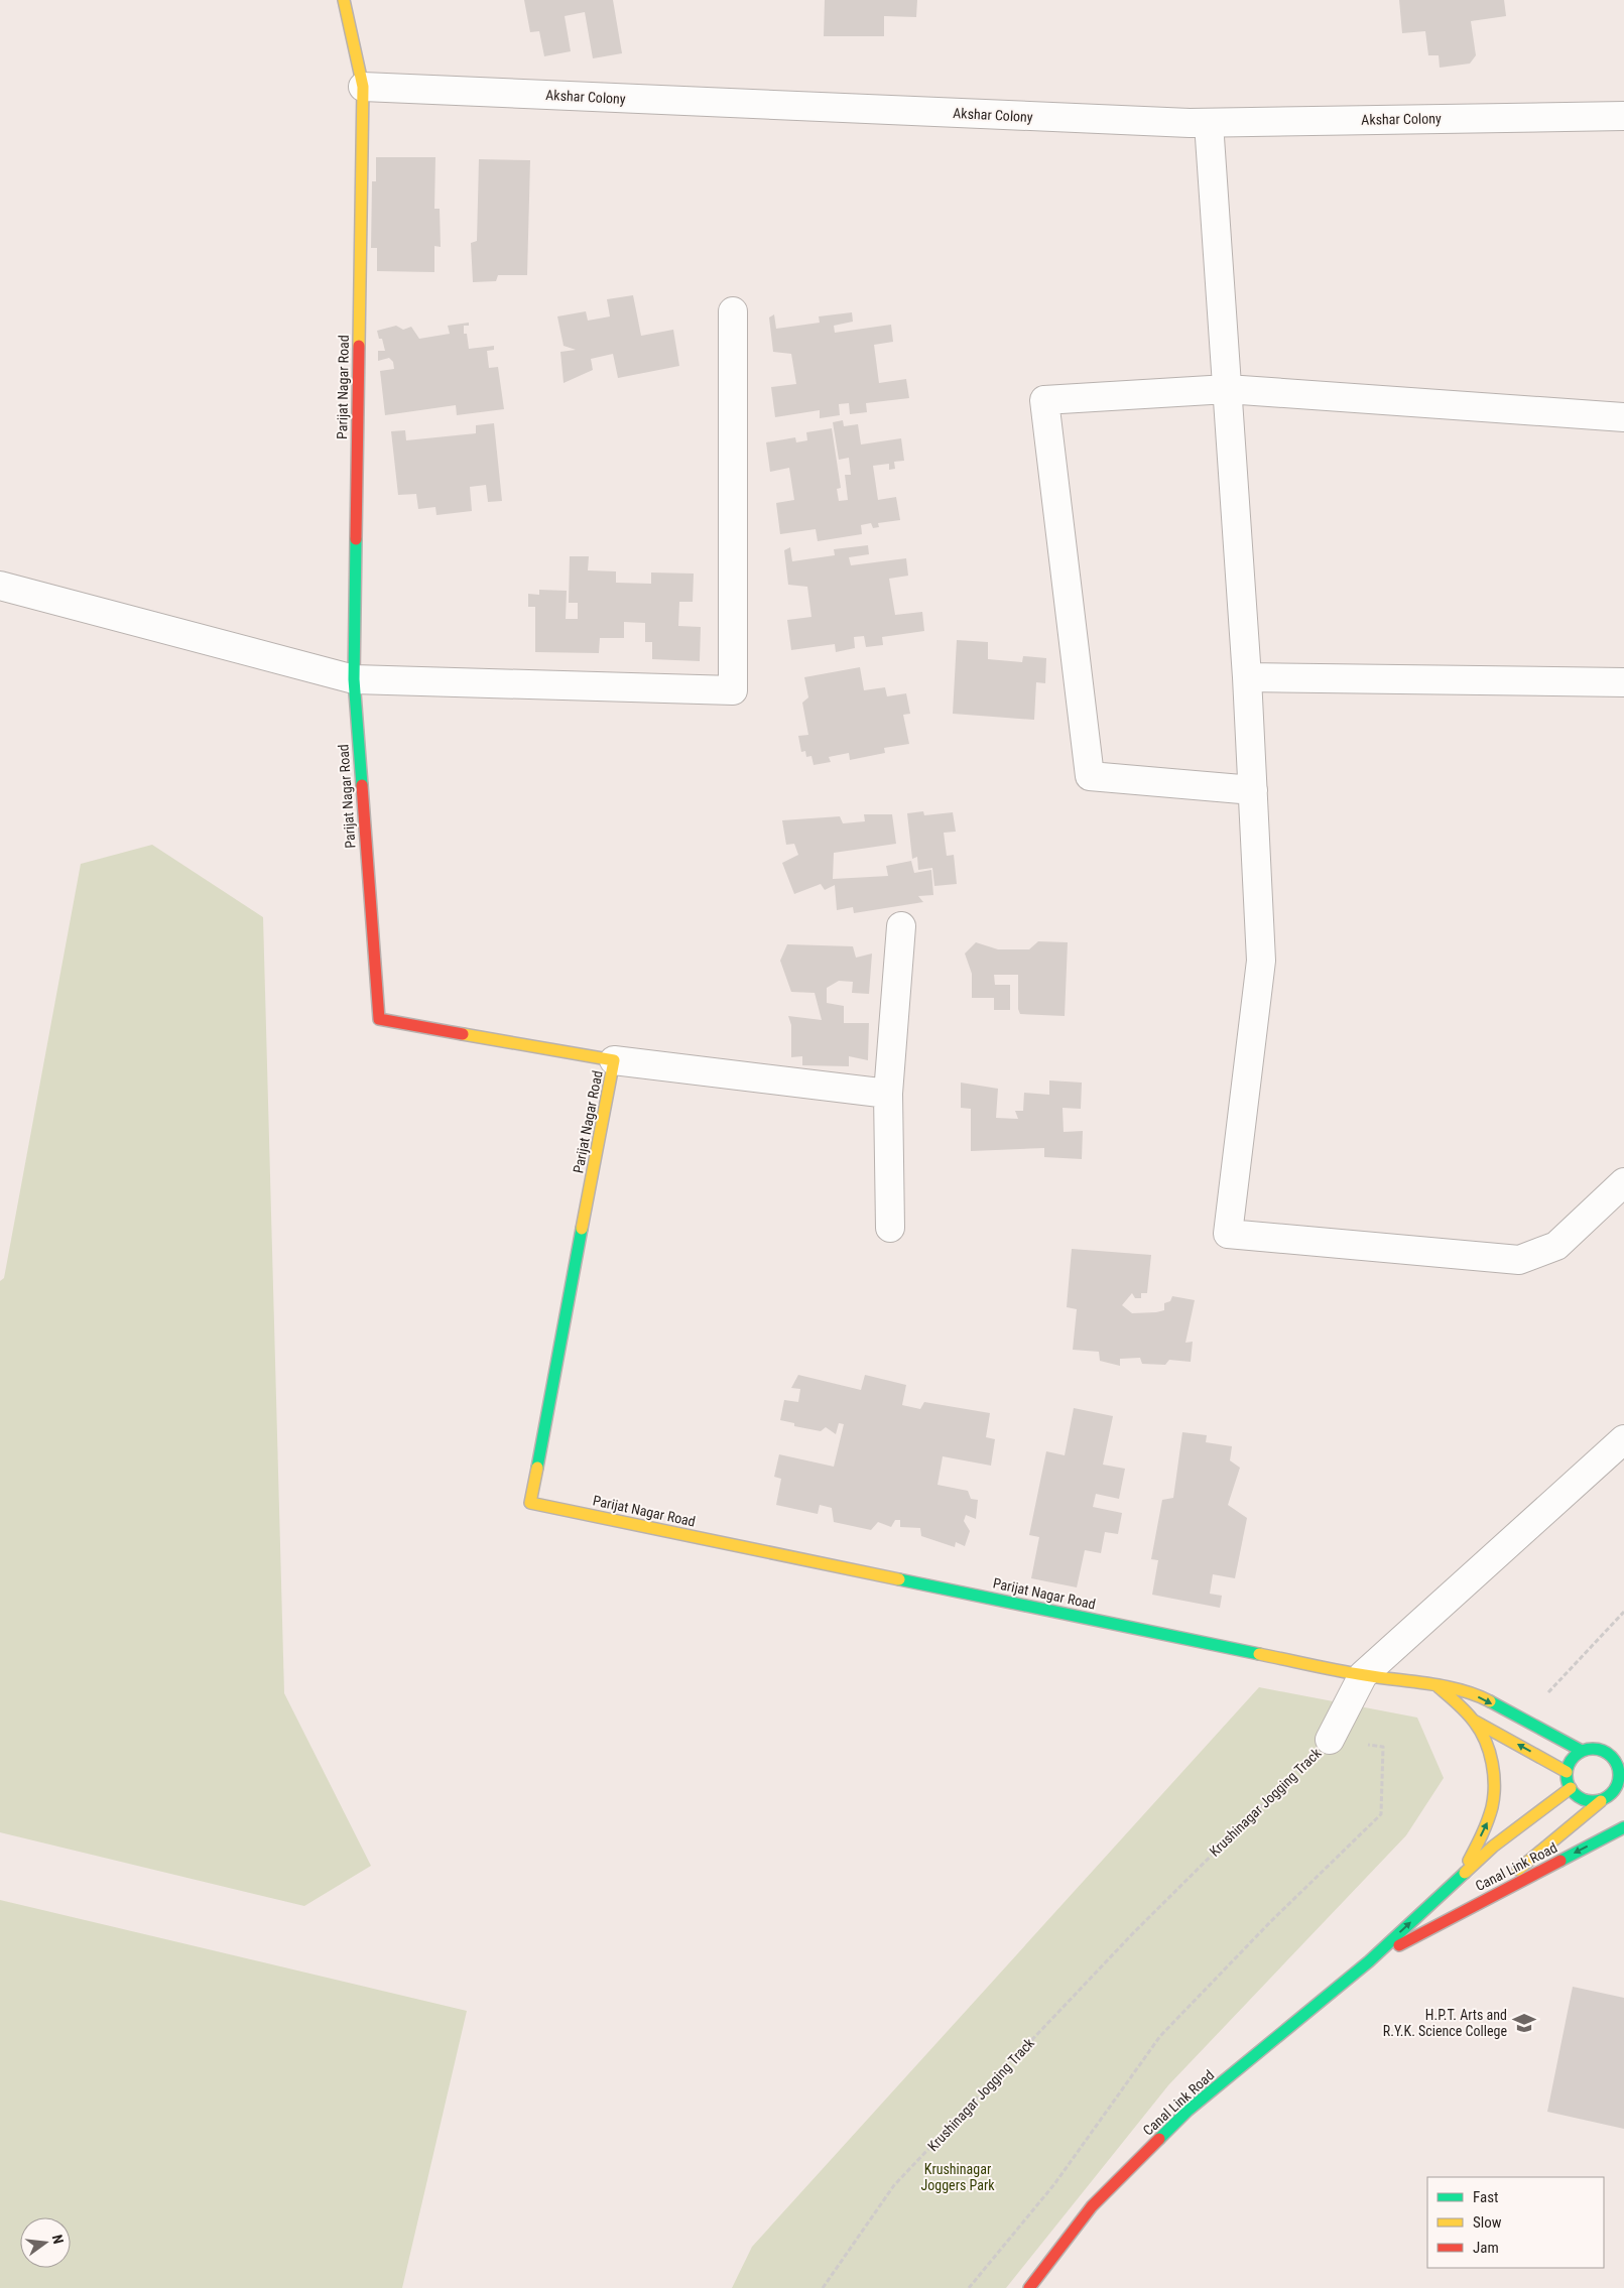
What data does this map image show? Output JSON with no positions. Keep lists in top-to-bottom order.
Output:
{
  "streets": {
    "street": ["Akshar Colony", "Parijat Nagar Road", "Canal Link Road"],
    "path": ["Krushinagar Jogging Track"]
  },
  "crossings": [
    ["Akshar Colony", "Parijat Nagar Road"]
  ],
  "parks": ["Krushinagar Joggers Park"],
  "places": {
    "school or university": ["H.P.T. Arts and R.Y.K. Science College"]
  },
  "legend": ["Fast", "Slow", "Jam"],
  "north": "right"
}
